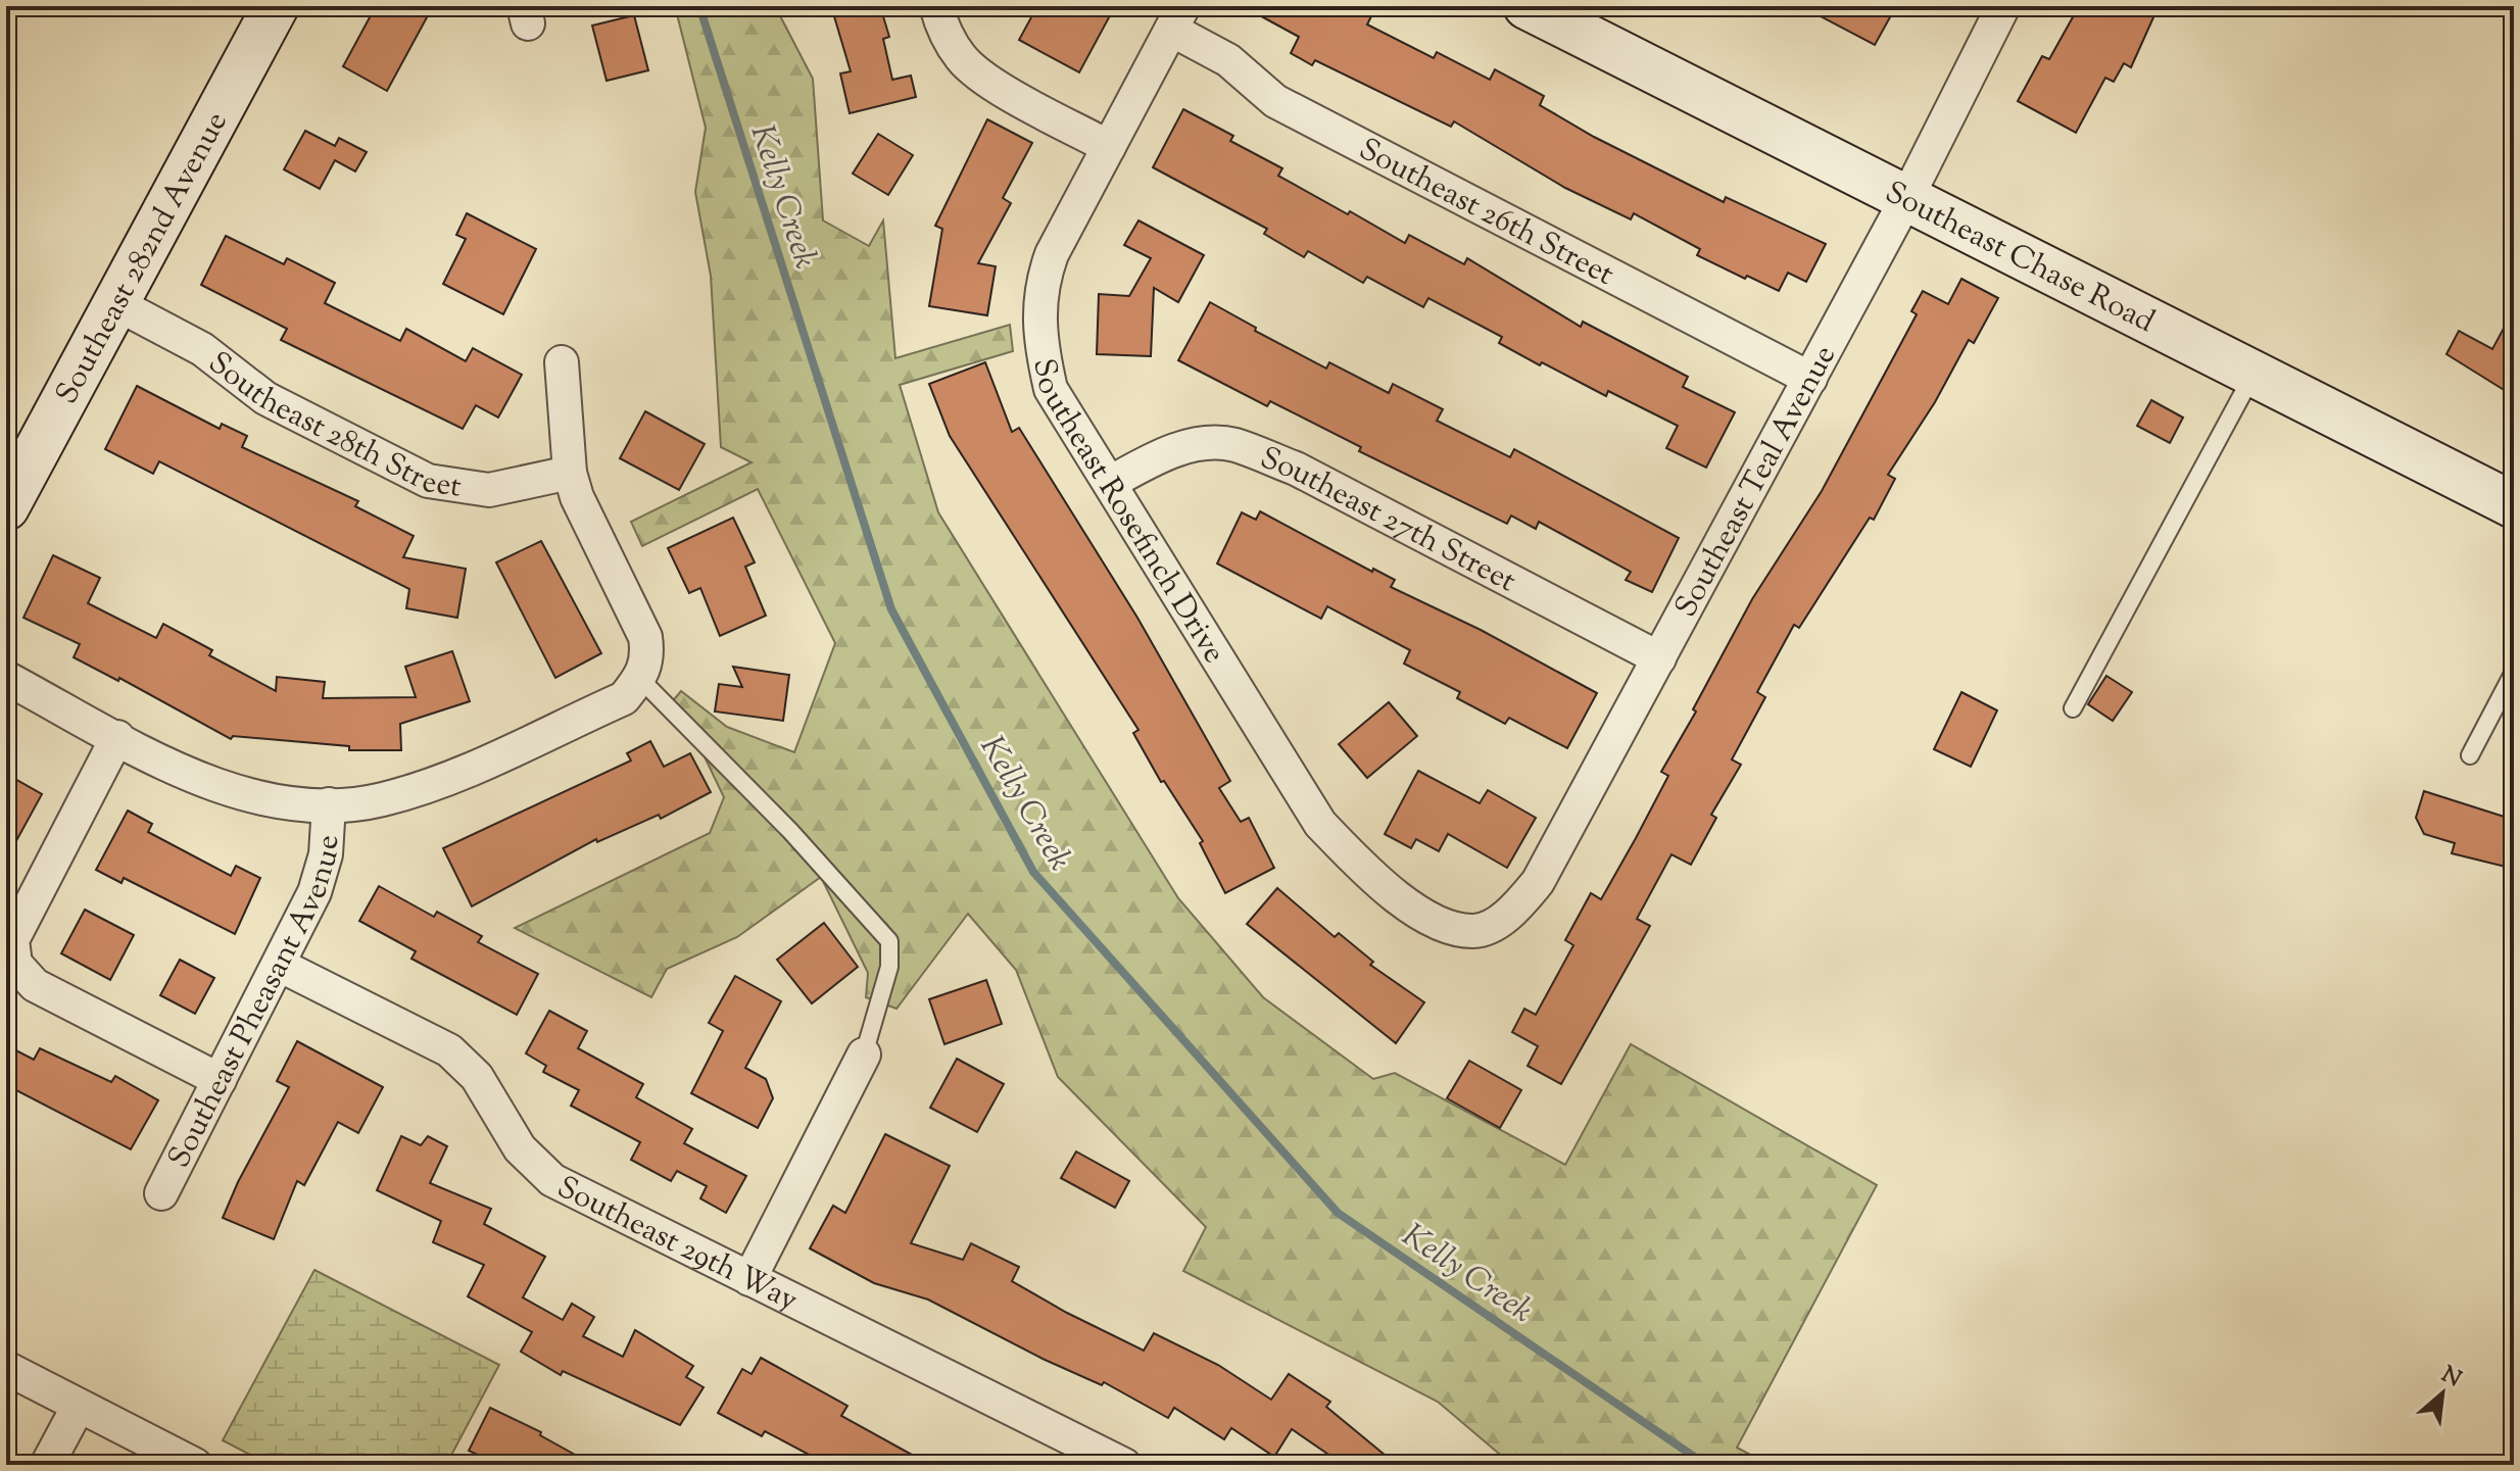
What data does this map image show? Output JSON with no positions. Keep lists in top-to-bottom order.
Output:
{
  "streets": {
    "street": [
      "Southeast 26th Street",
      "Southeast Chase Road",
      "Southeast 282nd Avenue",
      "Southeast 28th Street",
      "Southeast Teal Avenue",
      "Southeast Rosefinch Drive",
      "Southeast 27th Street",
      "Southeast Pheasant Avenue",
      "Southeast 29th Way"
    ]
  },
  "crossings": [
    ["Southeast 26th Street", "Southeast Teal Avenue"],
    ["Southeast 26th Street", "Southeast Rosefinch Drive"],
    ["Southeast Chase Road", "Southeast Teal Avenue"],
    ["Southeast 282nd Avenue", "Southeast 28th Street"],
    ["Southeast Teal Avenue", "Southeast Rosefinch Drive"],
    ["Southeast Teal Avenue", "Southeast 27th Street"],
    ["Southeast Rosefinch Drive", "Southeast 27th Street"],
    ["Southeast Pheasant Avenue", "Southeast 29th Way"]
  ],
  "water": ["Kelly Creek"],
  "north": "top right"
}
